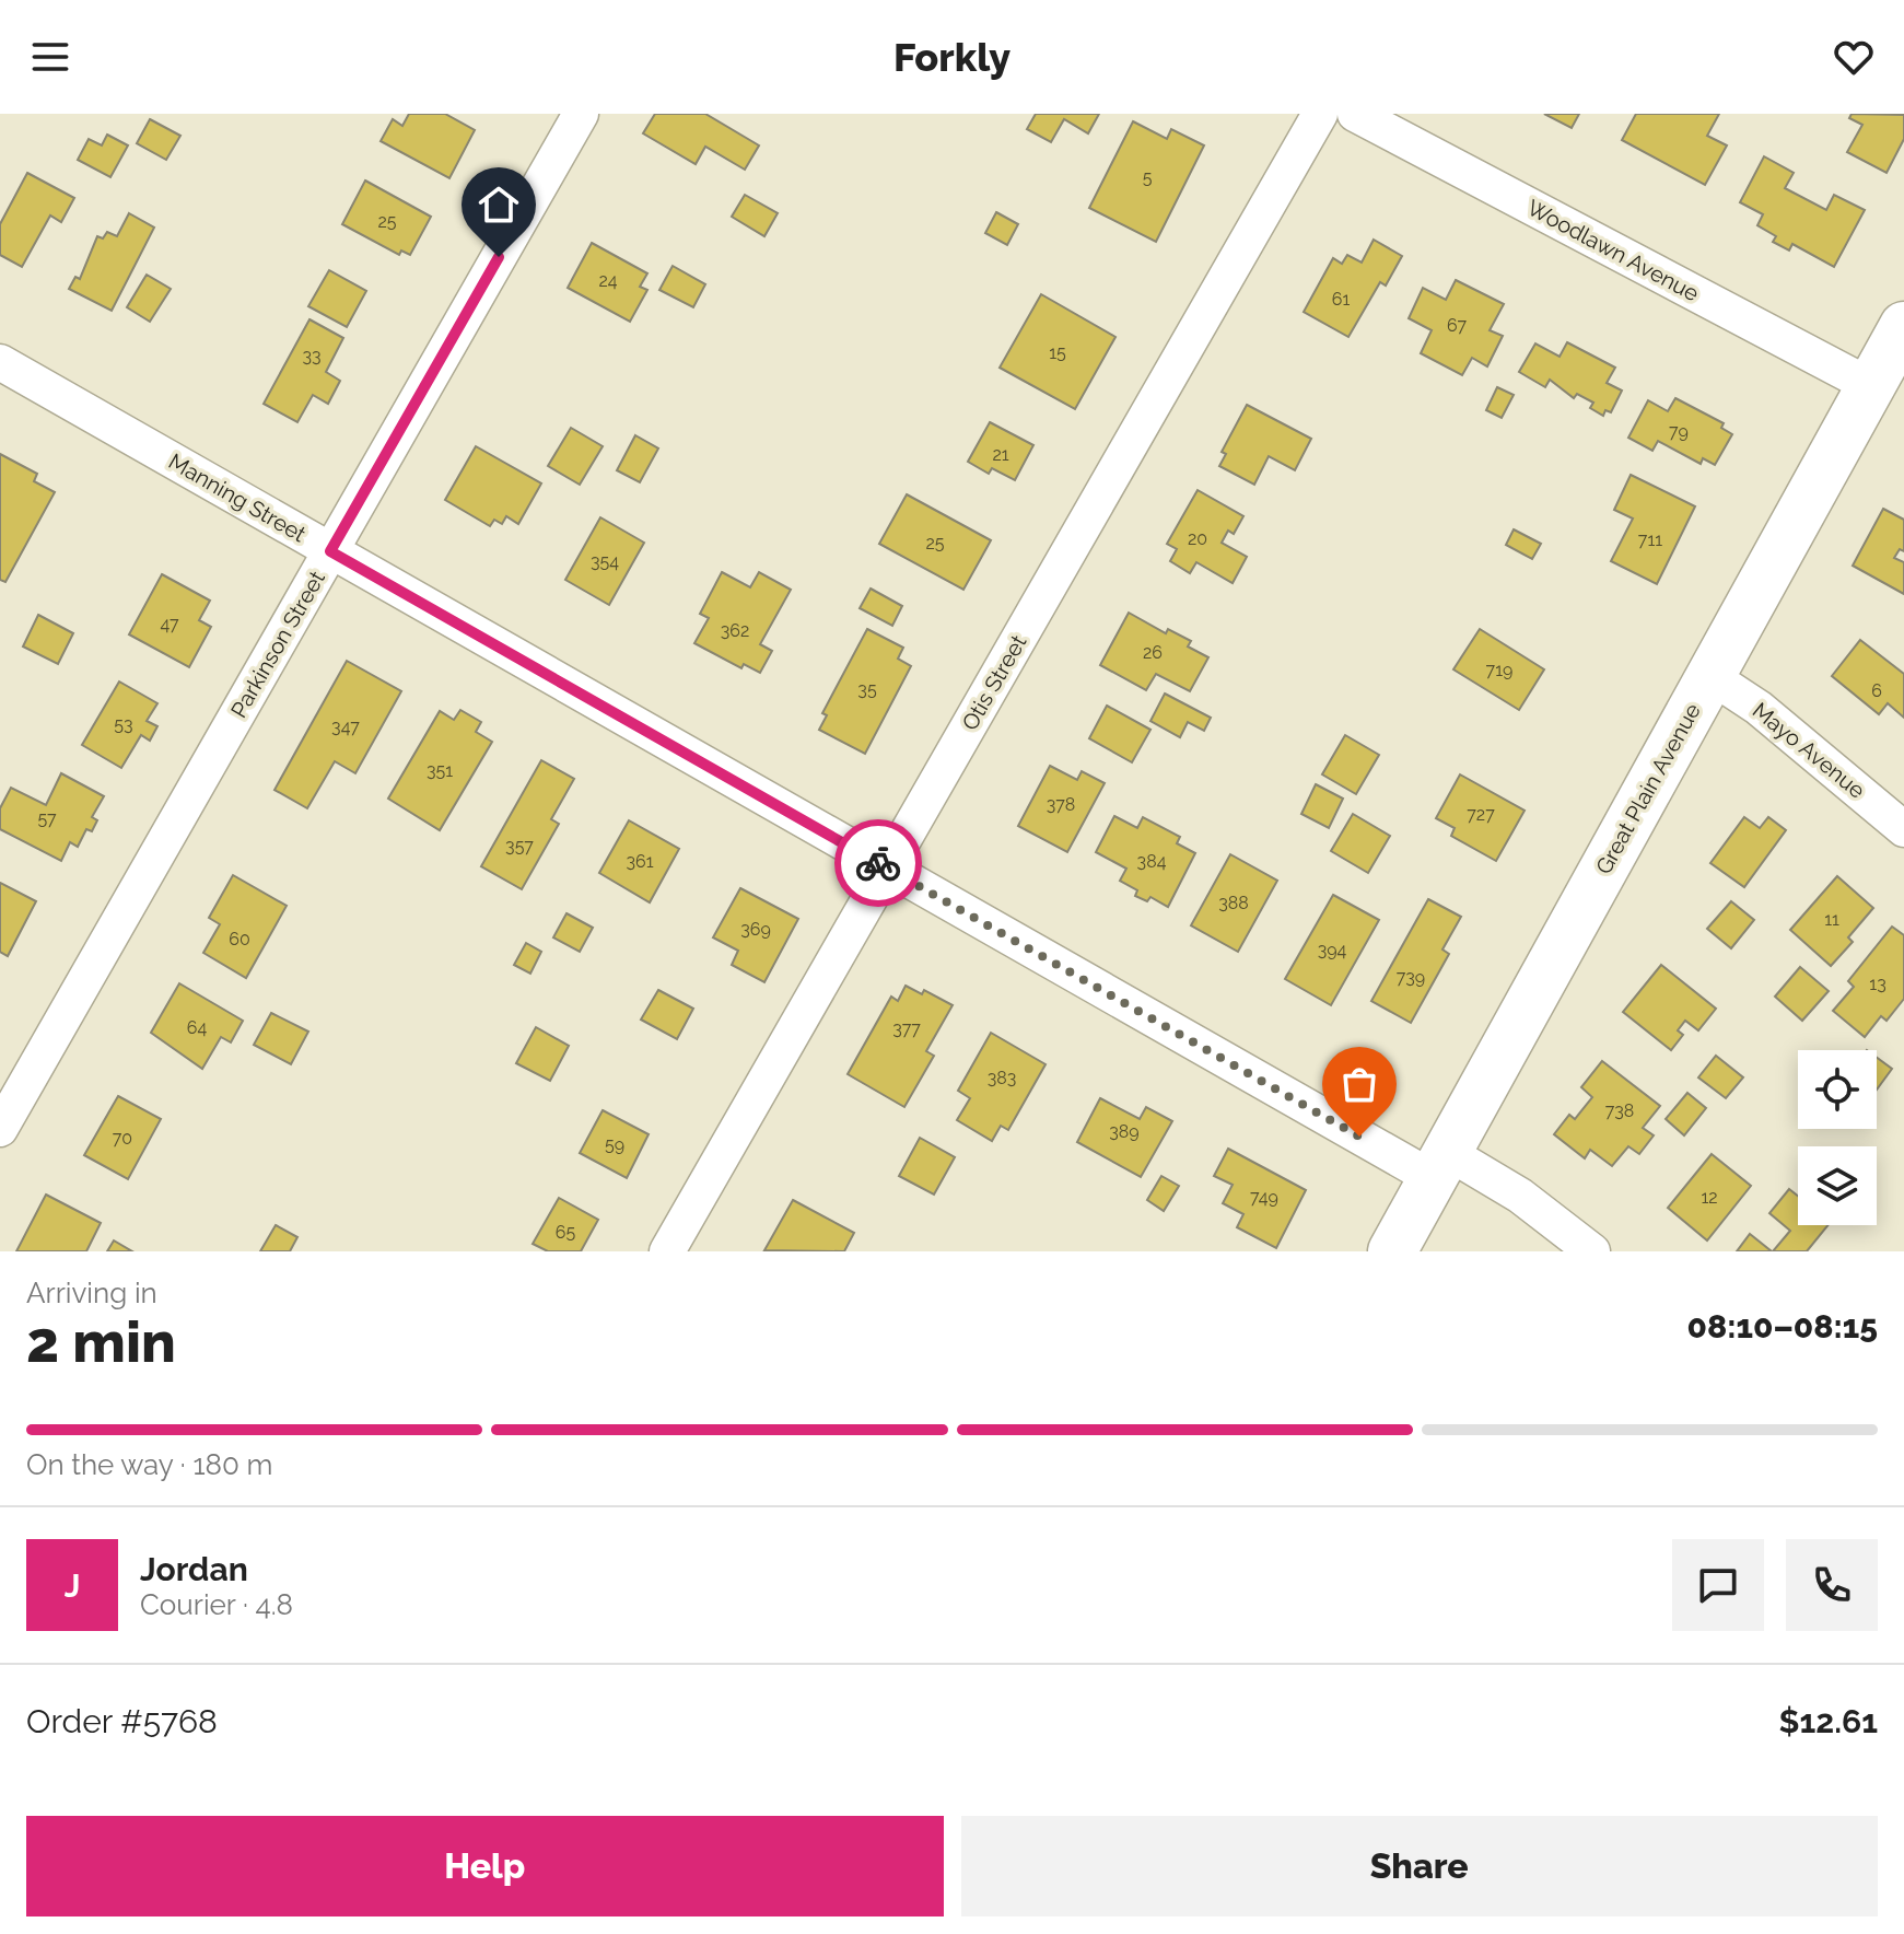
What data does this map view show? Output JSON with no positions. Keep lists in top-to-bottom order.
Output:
{
  "streets": {
    "main road": ["Great Plain Avenue"],
    "street": [
      "Woodlawn Avenue",
      "Manning Street",
      "Parkinson Street",
      "Otis Street",
      "Mayo Avenue"
    ]
  },
  "crossings": [
    ["Woodlawn Avenue", "Great Plain Avenue"],
    ["Manning Street", "Parkinson Street"],
    ["Manning Street", "Otis Street"],
    ["Manning Street", "Great Plain Avenue"],
    ["Mayo Avenue", "Great Plain Avenue"]
  ],
  "house_numbers": [
    "5",
    "25",
    "24",
    "61",
    "67",
    "15",
    "33",
    "79",
    "21",
    "20",
    "711",
    "25",
    "354",
    "47",
    "362",
    "26",
    "719",
    "35",
    "6",
    "53",
    "347",
    "351",
    "378",
    "727",
    "57",
    "357",
    "361",
    "384",
    "388",
    "11",
    "369",
    "60",
    "394",
    "739",
    "13",
    "64",
    "377",
    "383",
    "738",
    "389",
    "70",
    "59",
    "749",
    "12",
    "65"
  ],
  "page": {
    "header": "Forkly",
    "heading": ["2 min", "Arriving in", "08:10–08:15"],
    "panel": [
      "Jordan",
      "Courier · 4.8",
      "Order #5768",
      "$12.61"
    ],
    "bar": "On the way · 180 m",
    "round": "J",
    "buttons": ["Help", "Share"]
  }
}
